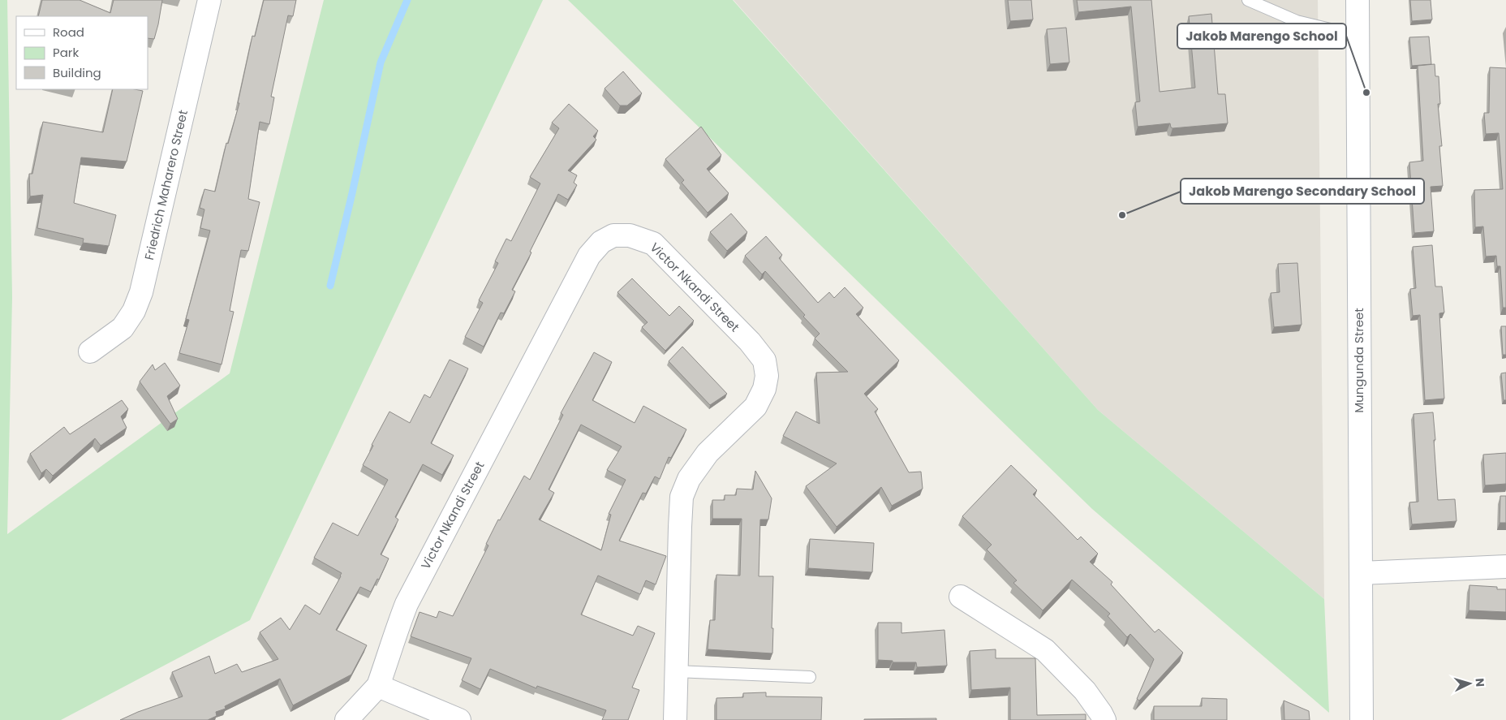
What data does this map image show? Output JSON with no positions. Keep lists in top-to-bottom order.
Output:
{
  "streets": {
    "street": ["Friedrich Maharero Street", "Victor Nkandi Street", "Mungunda Street"]
  },
  "places": ["Jakob Marengo School", "Jakob Marengo Secondary School"],
  "legend": ["Road", "Park", "Building"],
  "north": "right"
}
